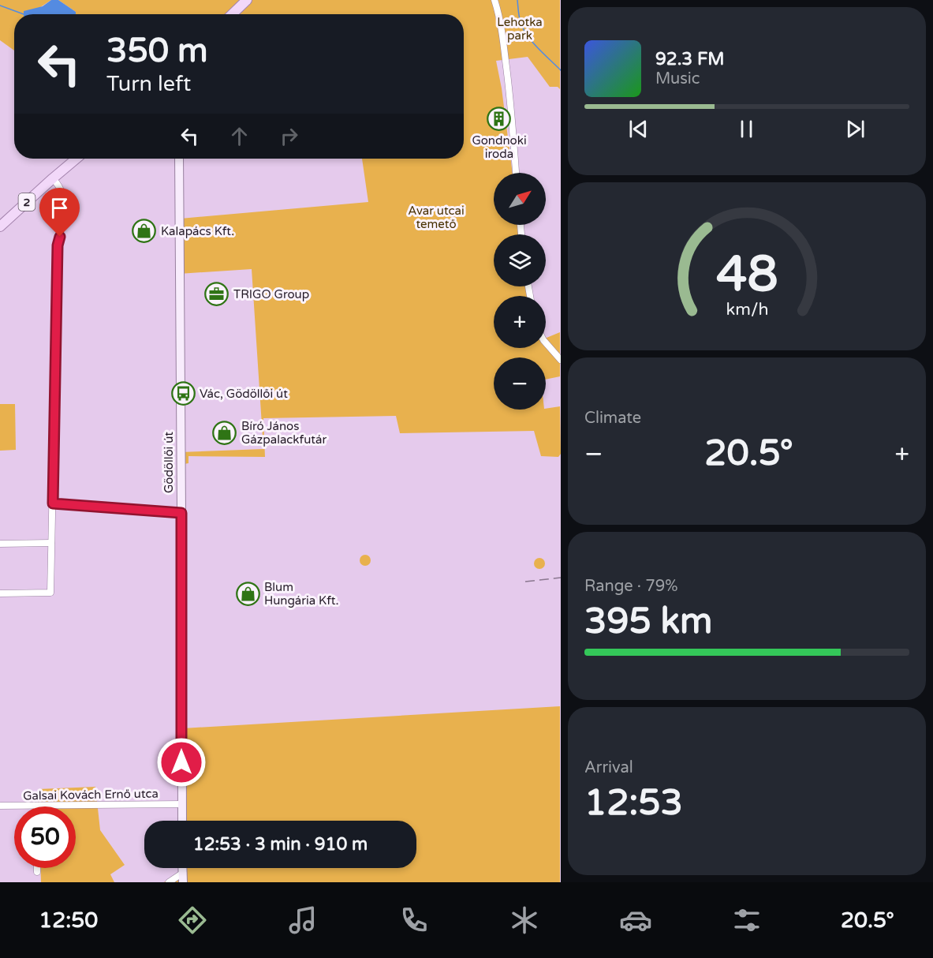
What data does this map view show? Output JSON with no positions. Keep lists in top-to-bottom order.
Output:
{
  "streets": {
    "main road": ["2", "Gödöllői út"],
    "street": ["Galsai Kovách Ernő utca"]
  },
  "crossings": [
    ["Gödöllői út", "Galsai Kovách Ernő utca"]
  ],
  "parks": ["Lehotka park", "Avar utcai temető"],
  "places": {
    "building": ["Gondnoki iroda"],
    "shop": ["Kalapács Kft.", "Bíró János Gázpalackfutár", "Blum Hungária Kft."],
    "office": ["TRIGO Group"],
    "bus stop": ["Vác, Gödöllői út"]
  },
  "north": "top right",
  "page": {
    "turn": ["350 m", "Turn left"],
    "song": ["92.3 FM", "Music"],
    "map_buttons": ["+", "−"],
    "tile": [
      "Climate",
      ["Range · 79%", "395 km"],
      ["Arrival", "12:53"]
    ],
    "heat": ["−", "20.5°", "+"],
    "limit": "50",
    "trip": "12:53 · 3 min · 910 m",
    "tabs": ["12:50", "20.5°"],
    "gauge": ["48", "km/h"]
  }
}
